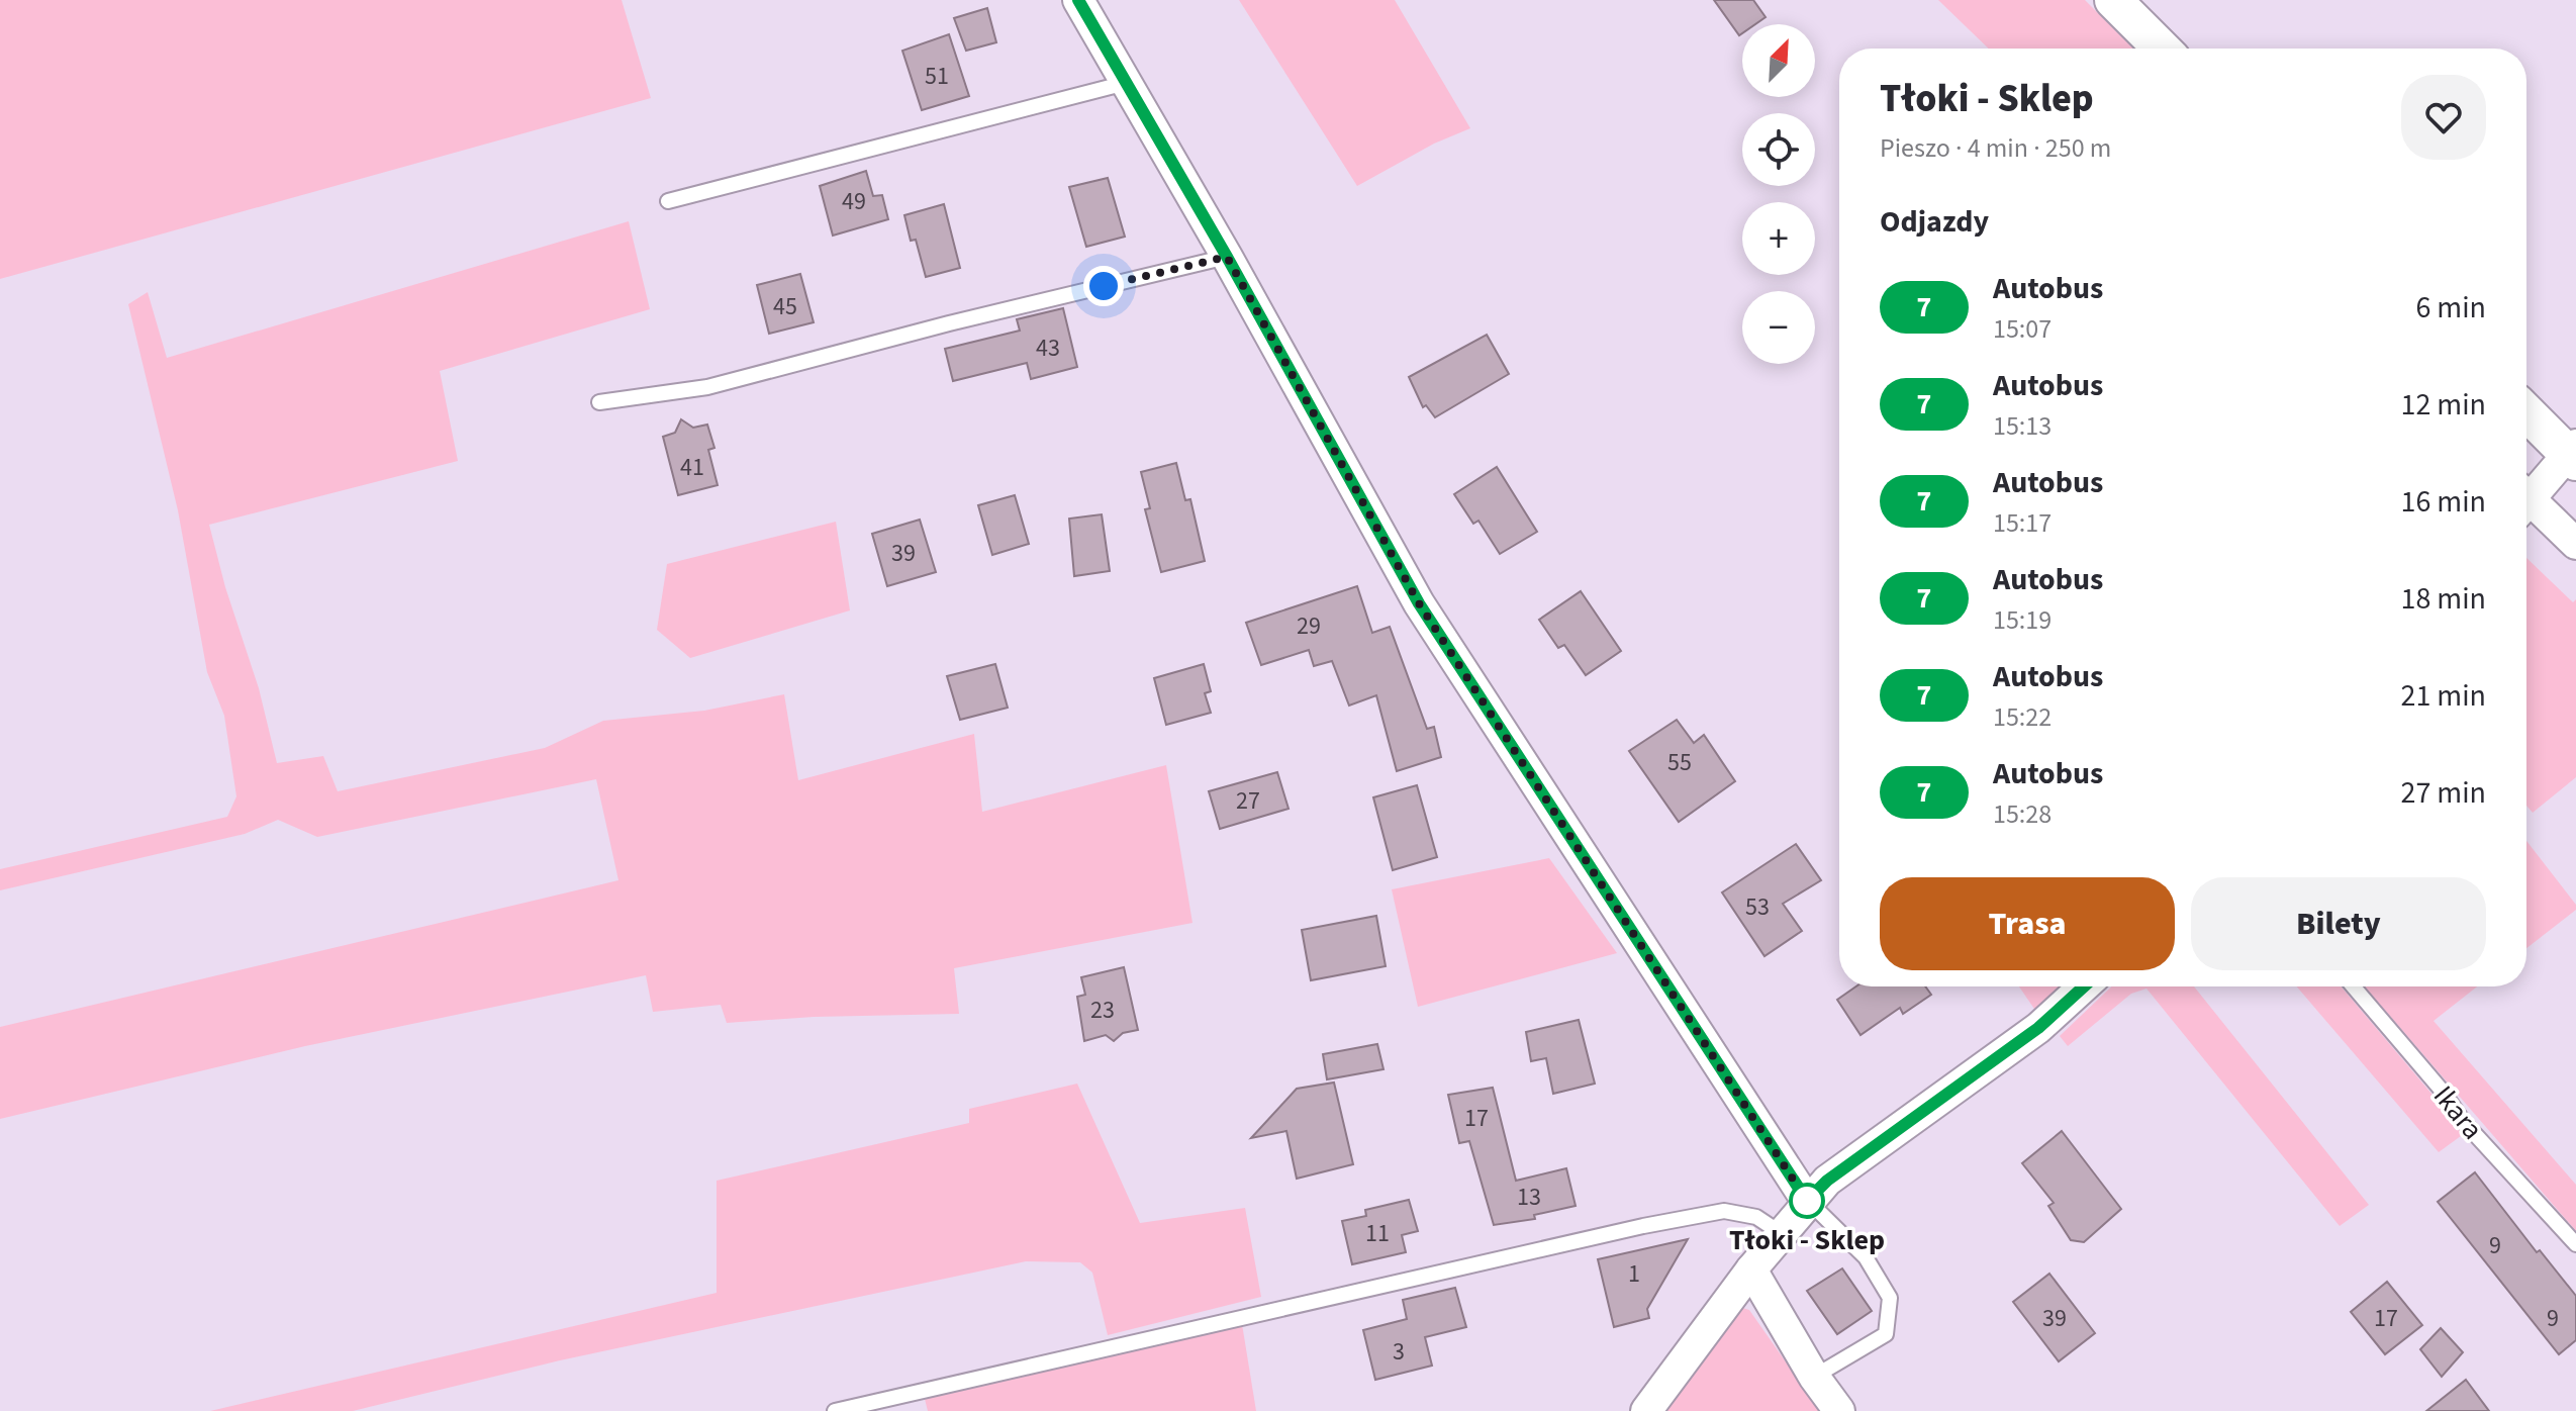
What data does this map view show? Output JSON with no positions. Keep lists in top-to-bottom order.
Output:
{
  "streets": {
    "lane": ["Ikara"]
  },
  "places": ["Tłoki - Sklep"],
  "lines": ["bus line 7"],
  "house_numbers": [
    "51",
    "49",
    "45",
    "43",
    "41",
    "39",
    "29",
    "55",
    "27",
    "53",
    "23",
    "17",
    "13",
    "11",
    "9",
    "1",
    "39",
    "17",
    "9",
    "3"
  ],
  "north": "top right",
  "page": {
    "map_buttons": ["+", "−"],
    "heading": [
      ["Tłoki - Sklep", "Pieszo · 4 min · 250 m"],
      "Odjazdy"
    ],
    "list": [
      {
        "mark": "7",
        "name": "Autobus",
        "note": "15:07",
        "value": "6 min"
      },
      {
        "mark": "7",
        "name": "Autobus",
        "note": "15:13",
        "value": "12 min"
      },
      {
        "mark": "7",
        "name": "Autobus",
        "note": "15:17",
        "value": "16 min"
      },
      {
        "mark": "7",
        "name": "Autobus",
        "note": "15:19",
        "value": "18 min"
      },
      {
        "mark": "7",
        "name": "Autobus",
        "note": "15:22",
        "value": "21 min"
      },
      {
        "mark": "7",
        "name": "Autobus",
        "note": "15:28",
        "value": "27 min"
      }
    ],
    "buttons": ["Trasa", "Bilety"]
  }
}
